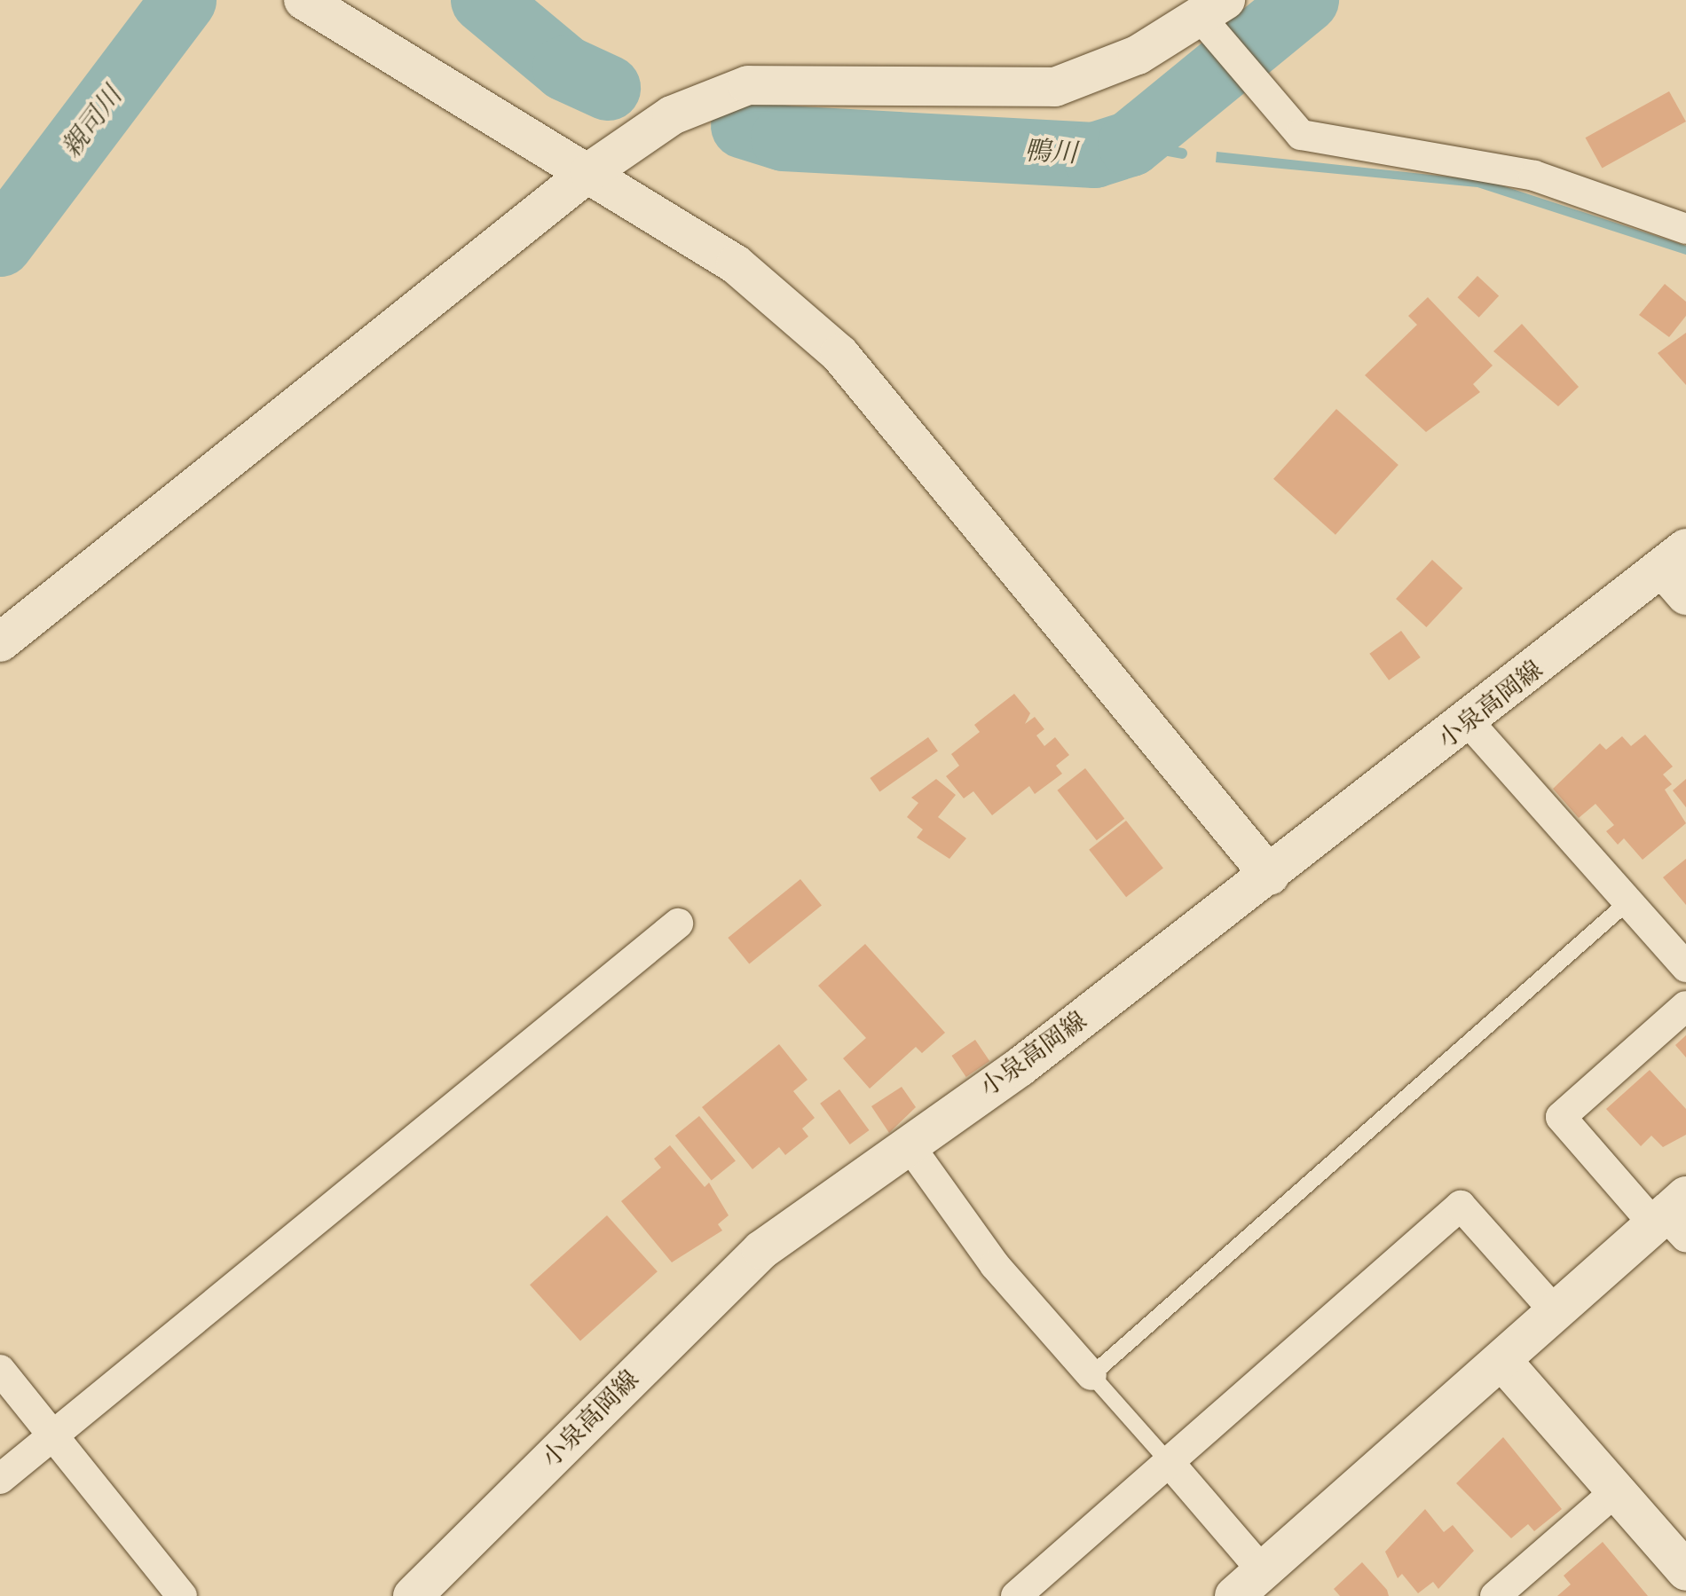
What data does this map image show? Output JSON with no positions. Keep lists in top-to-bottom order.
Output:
{
  "streets": {
    "street": ["小泉高岡線"]
  },
  "water": ["親司川", "鴨川"]
}
